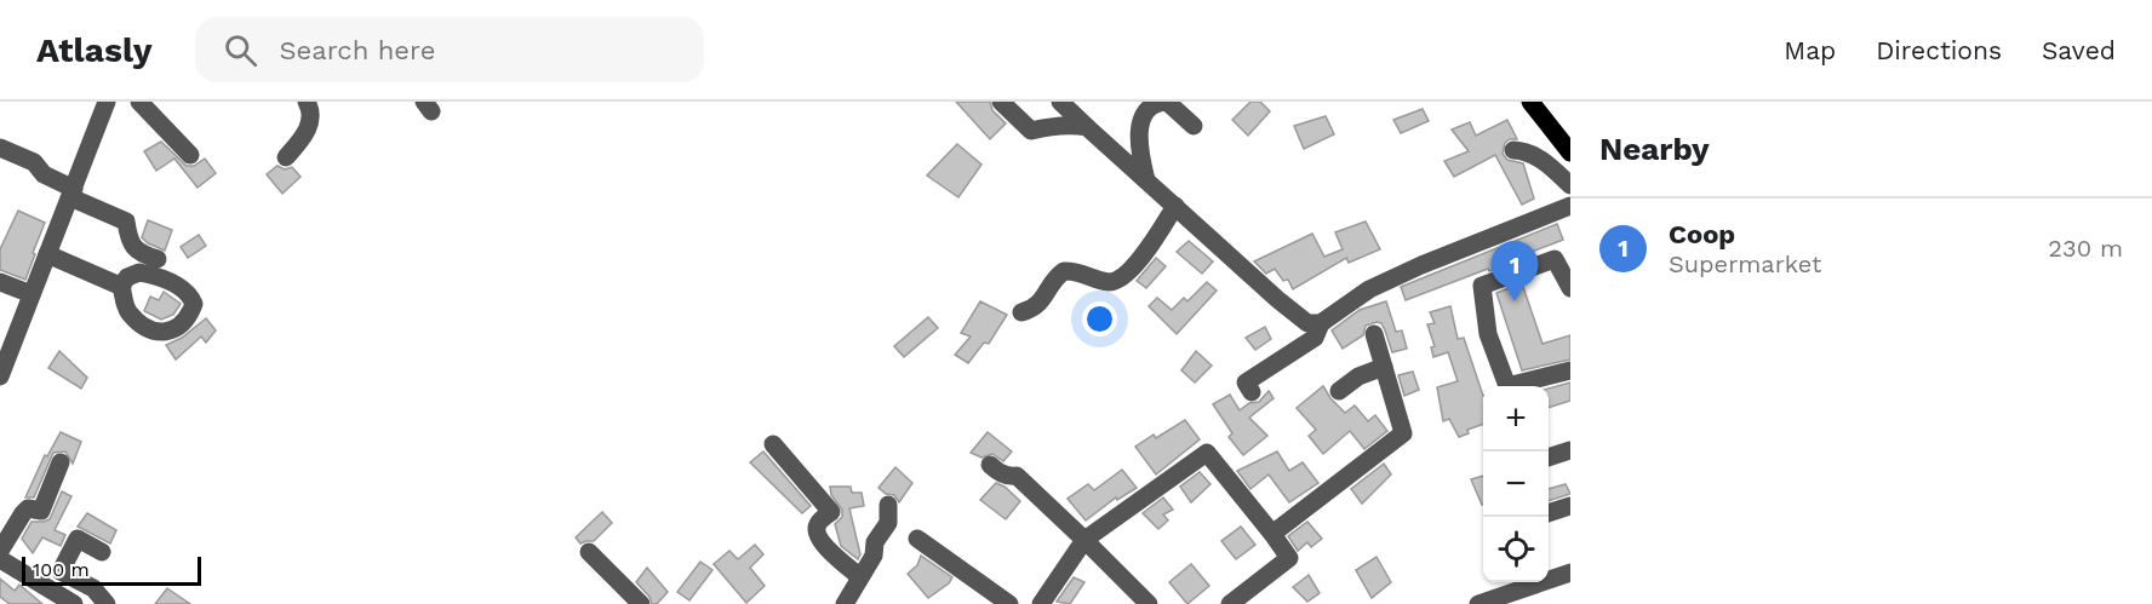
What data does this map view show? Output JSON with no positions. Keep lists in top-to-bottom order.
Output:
{
  "scale_bar": "100 m",
  "page": {
    "header": "Atlasly",
    "search": "Search here",
    "nav": ["Map", "Directions", "Saved"],
    "heading": "Nearby",
    "list": [
      {
        "mark": "1",
        "name": "Coop",
        "note": "Supermarket",
        "value": "230 m"
      }
    ],
    "pins": "1",
    "map_buttons": ["+", "−"],
    "scale": "100 m"
  }
}
